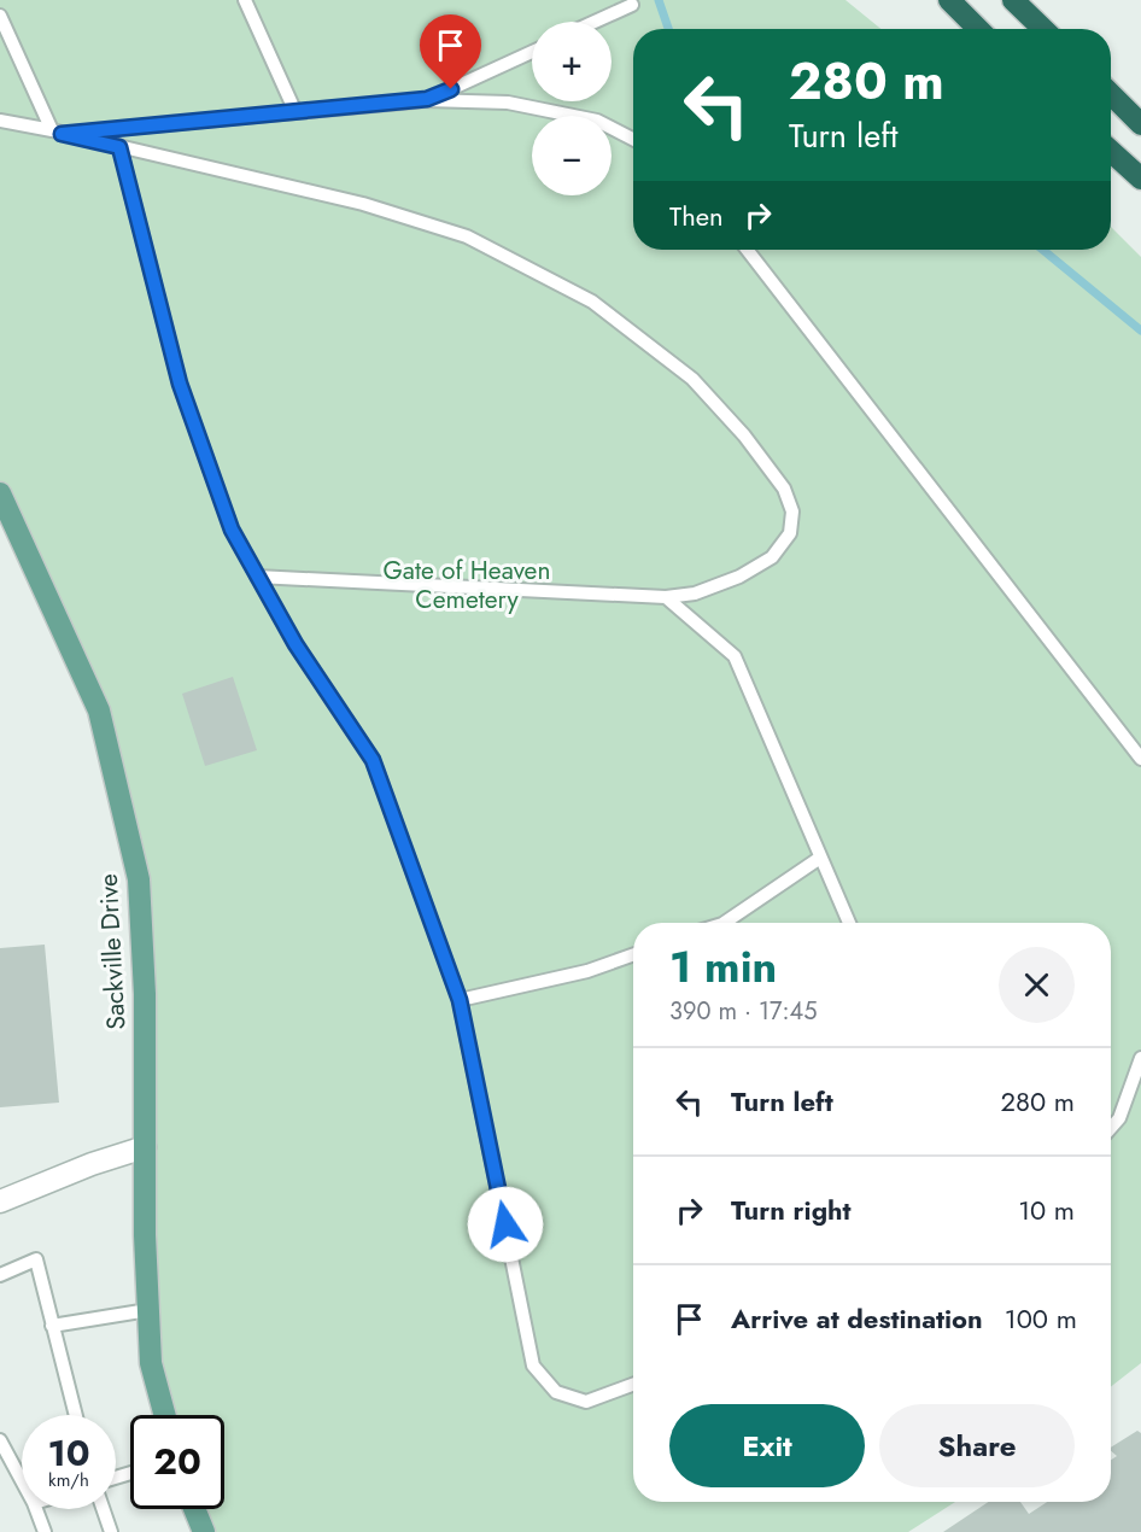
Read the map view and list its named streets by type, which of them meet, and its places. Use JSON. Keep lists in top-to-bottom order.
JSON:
{
  "streets": {
    "main road": ["Sackville Drive"]
  },
  "parks": ["Gate of Heaven Cemetery"],
  "page": {
    "map_buttons": ["+", "−"],
    "turn": ["280 m", "Turn left"],
    "then": "Then",
    "heading": ["1 min", "390 m · 17:45"],
    "list": [
      {
        "name": "Turn left",
        "value": "280 m"
      },
      {
        "name": "Turn right",
        "value": "10 m"
      },
      {
        "name": "Arrive at destination",
        "value": "100 m"
      }
    ],
    "buttons": ["Exit", "Share"],
    "speed": "10 km/h",
    "limit": "20"
  }
}
